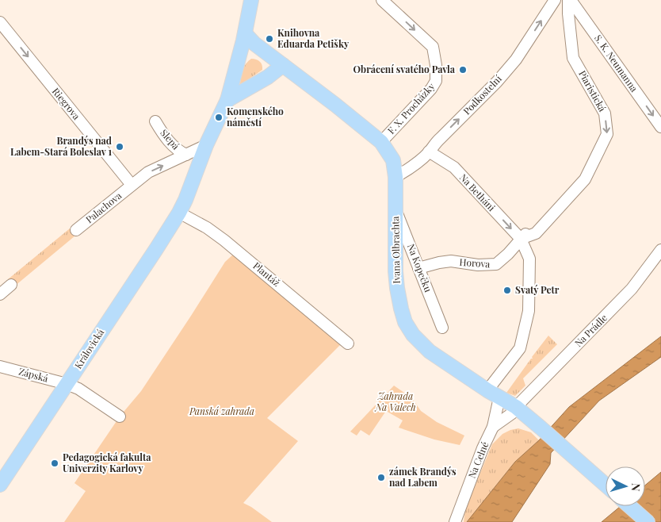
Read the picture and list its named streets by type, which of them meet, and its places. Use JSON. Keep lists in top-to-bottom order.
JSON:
{
  "streets": {
    "main road": ["Ivana Olbrachta", "Královická"],
    "street": [
      "S. K. Neumanna",
      "Piaristická",
      "Podkostelní",
      "Riegrova",
      "F. X. Procházky",
      "Slepá",
      "Na Betháni",
      "Palachova",
      "Horova",
      "Na Kopečku",
      "Plantáž",
      "Na Prádle",
      "Zápská",
      "Na Celné"
    ]
  },
  "crossings": [
    ["S. K. Neumanna", "Piaristická"],
    ["Piaristická", "Na Betháni"],
    ["Piaristická", "Horova"],
    ["Podkostelní", "Na Betháni"],
    ["Podkostelní", "Ivana Olbrachta"],
    ["Riegrova", "Palachova"],
    ["F. X. Procházky", "Ivana Olbrachta"],
    ["Slepá", "Palachova"],
    ["Na Betháni", "Ivana Olbrachta"],
    ["Na Betháni", "Horova"],
    ["Na Betháni", "Na Celné"],
    ["Palachova", "Královická"],
    ["Ivana Olbrachta", "Na Kopečku"],
    ["Ivana Olbrachta", "Na Prádle"],
    ["Ivana Olbrachta", "Královická"],
    ["Ivana Olbrachta", "Na Celné"],
    ["Horova", "Na Kopečku"],
    ["Plantáž", "Královická"],
    ["Na Prádle", "Na Celné"],
    ["Královická", "Zápská"]
  ],
  "one_way": [
    "S. K. Neumanna",
    "Piaristická",
    "Podkostelní",
    "Riegrova",
    "Na Betháni",
    "Palachova"
  ],
  "parks": ["Zahrada Na Valech", "Panská zahrada"],
  "places": [
    "Knihovna Eduarda Petišky",
    "Obrácení svatého Pavla",
    "Komenského náměstí",
    "Brandýs nad Labem-Stará Boleslav 1",
    "Svatý Petr",
    "Pedagogická fakulta Univerzity Karlovy",
    "zámek Brandýs nad Labem"
  ],
  "north": "right"
}
